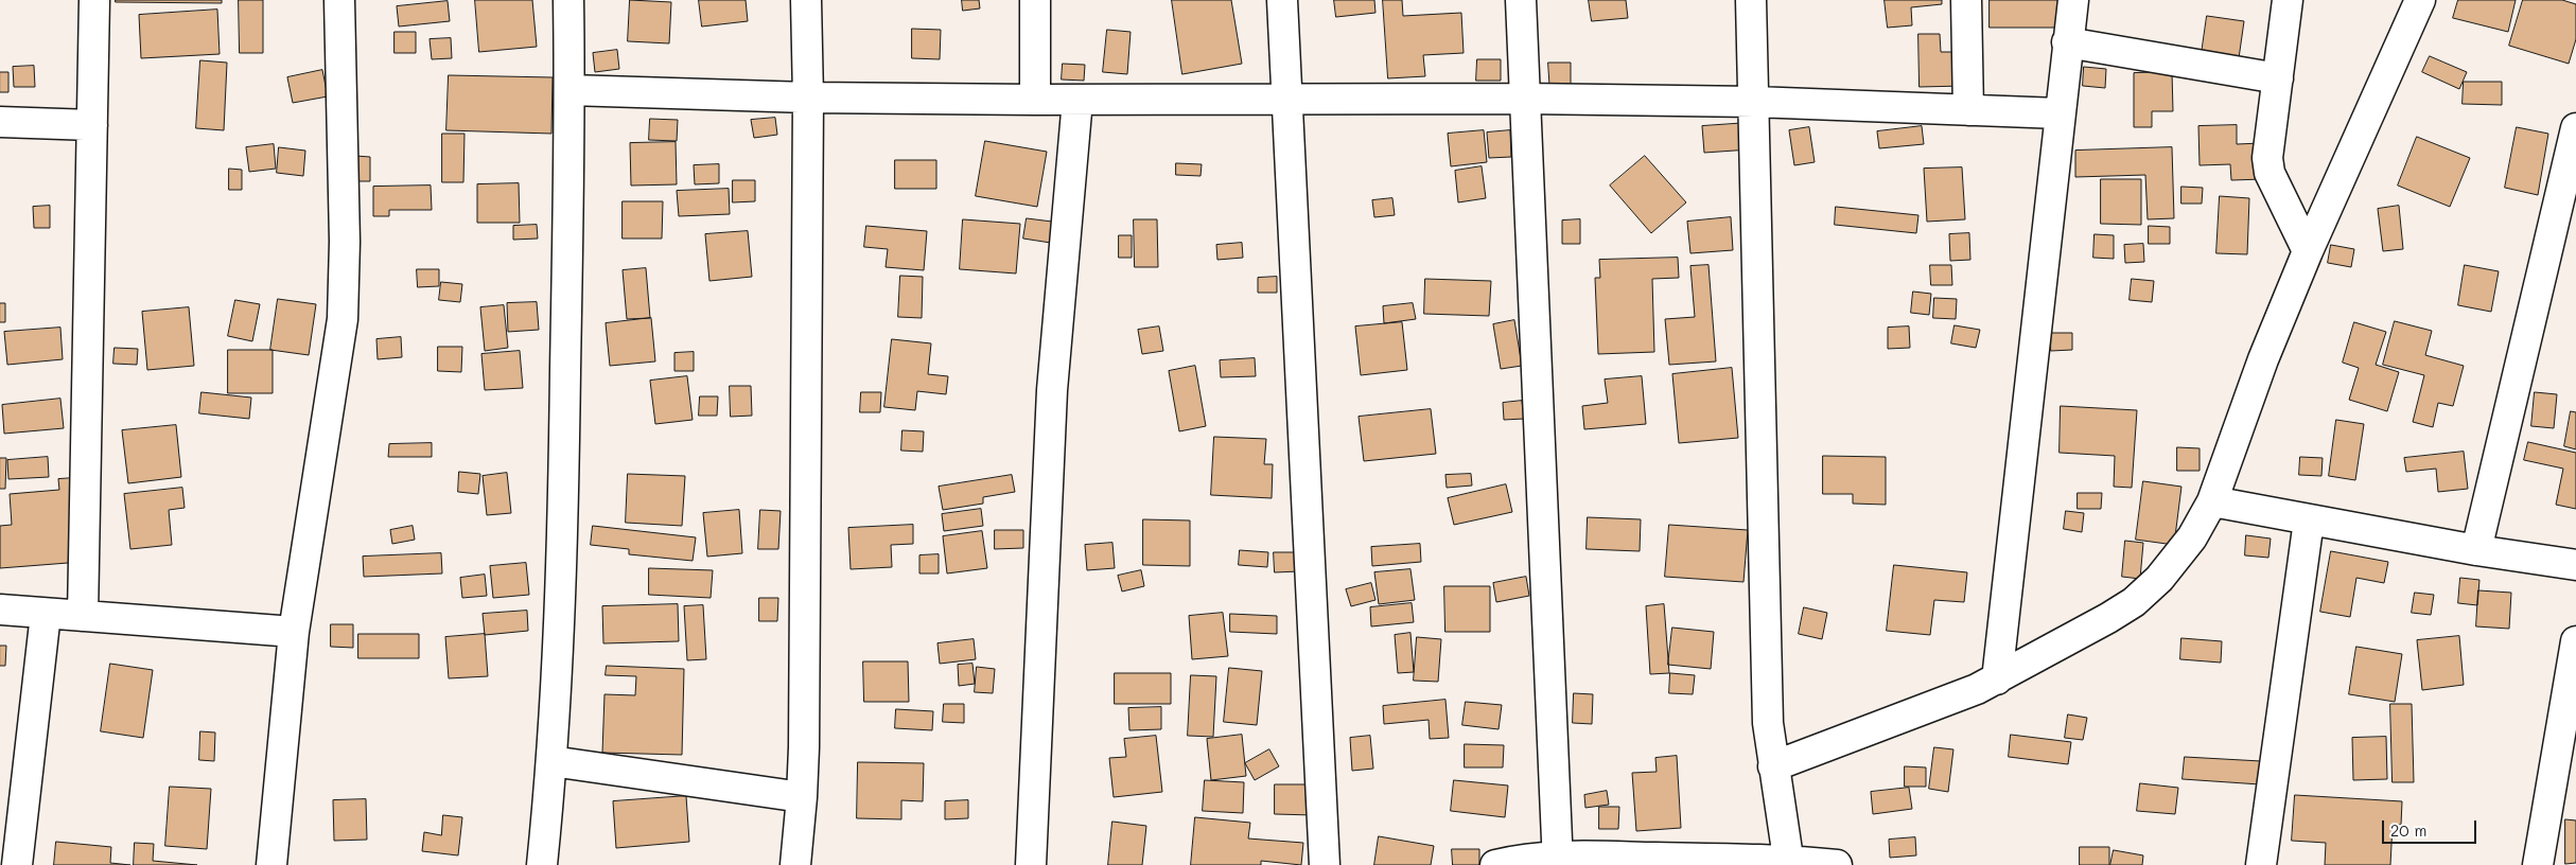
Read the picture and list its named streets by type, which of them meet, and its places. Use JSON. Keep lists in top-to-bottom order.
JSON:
{
  "scale_bar": "20 m"
}
